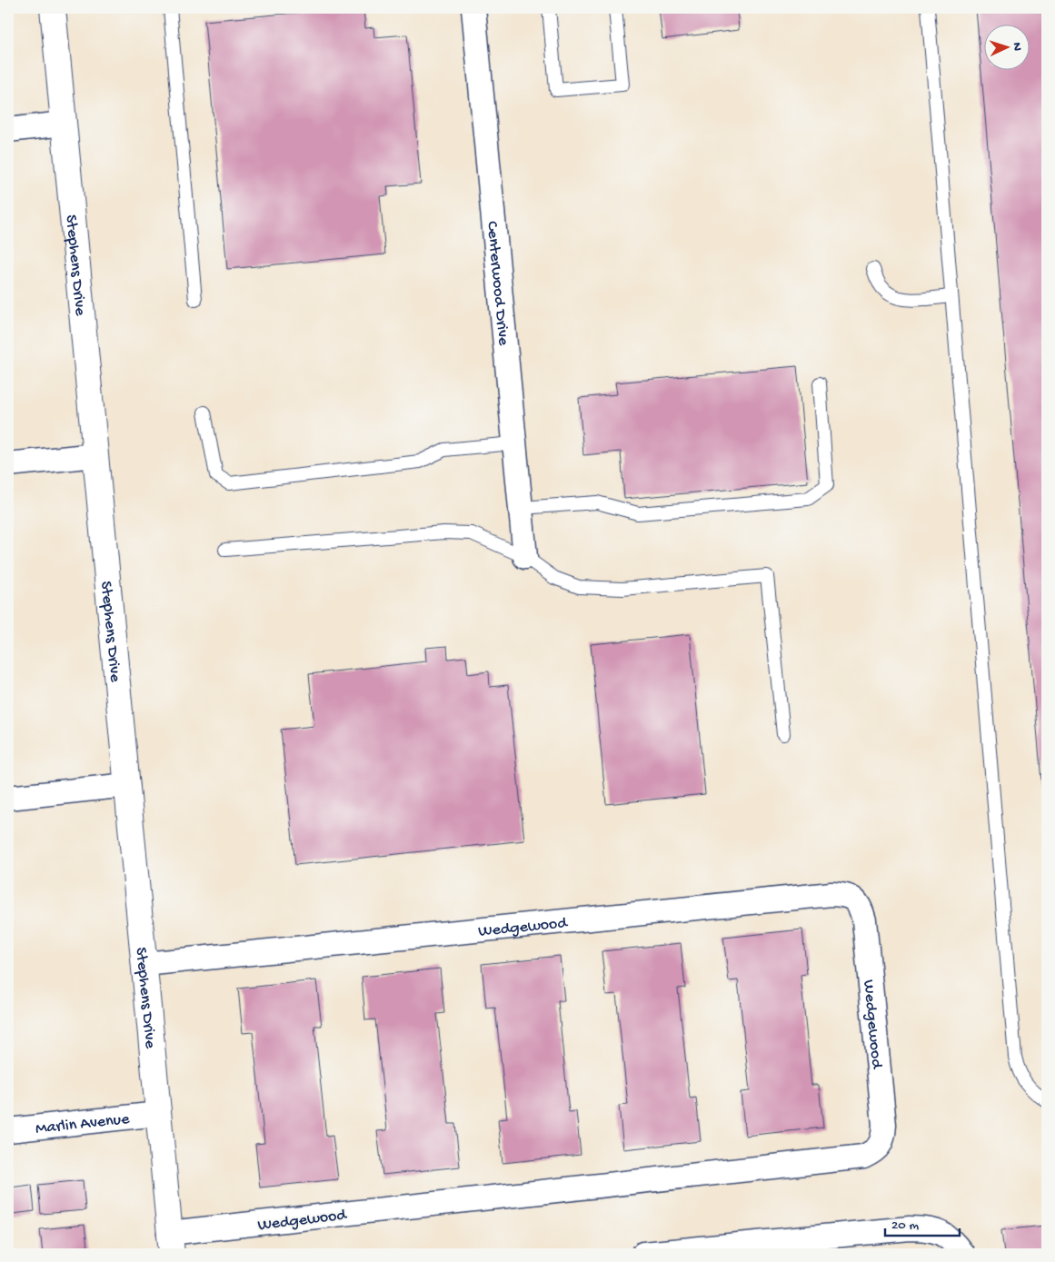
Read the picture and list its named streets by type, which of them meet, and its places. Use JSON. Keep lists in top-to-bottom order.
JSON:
{
  "streets": {
    "street": [
      "Stephens Drive",
      "Centerwood Drive",
      "Wedgewood",
      "Marlin Avenue"
    ]
  },
  "crossings": [
    ["Stephens Drive", "Wedgewood"],
    ["Stephens Drive", "Marlin Avenue"]
  ],
  "scale_bar": "20 m",
  "north": "right"
}
